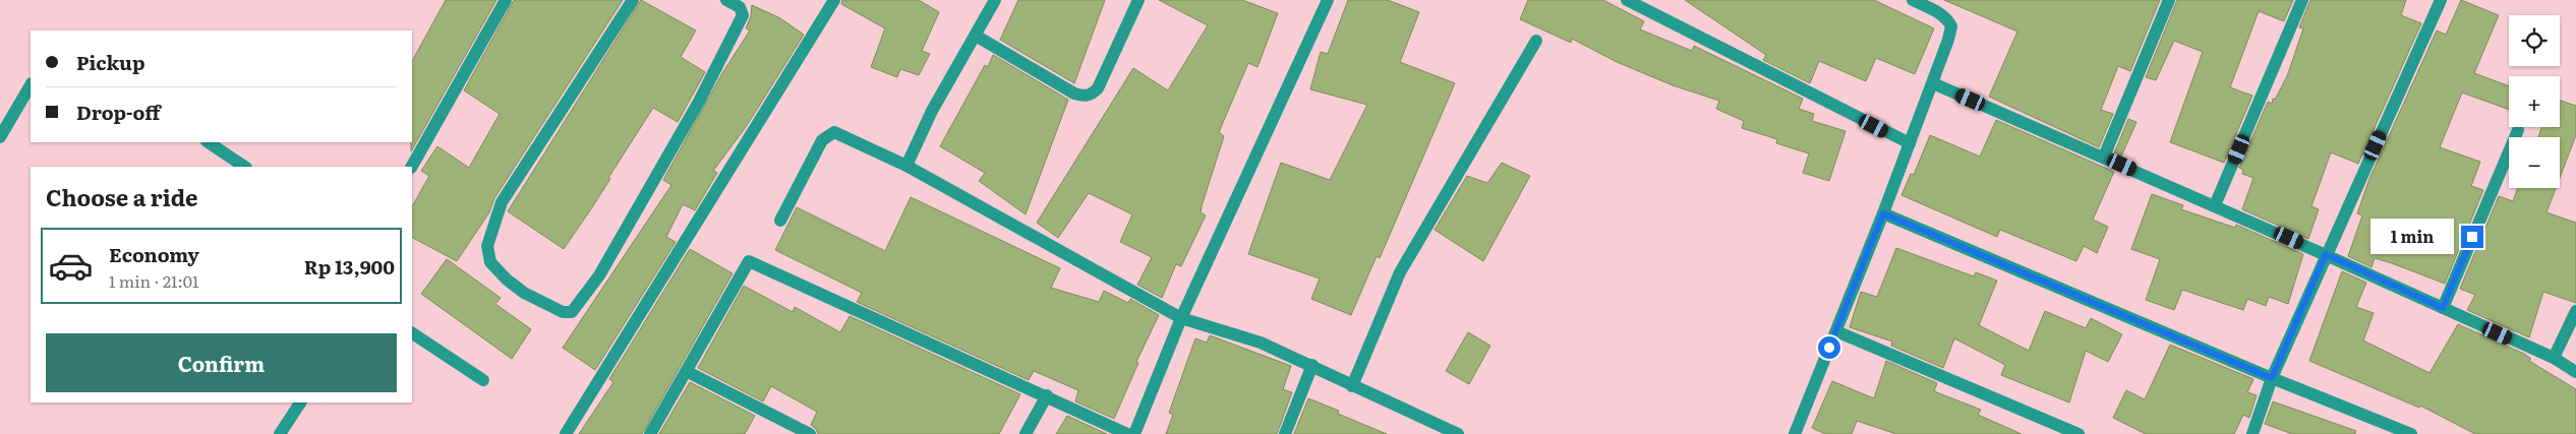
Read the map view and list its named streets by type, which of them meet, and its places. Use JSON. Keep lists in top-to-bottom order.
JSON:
{
  "page": {
    "map_buttons": ["+", "−"],
    "banner": ["Pickup", "Drop-off"],
    "heading": "Choose a ride",
    "bubble": "1 min",
    "list": [
      {
        "name": "Economy",
        "note": "1 min · 21:01",
        "value": "Rp 13,900"
      }
    ],
    "buttons": "Confirm"
  }
}
